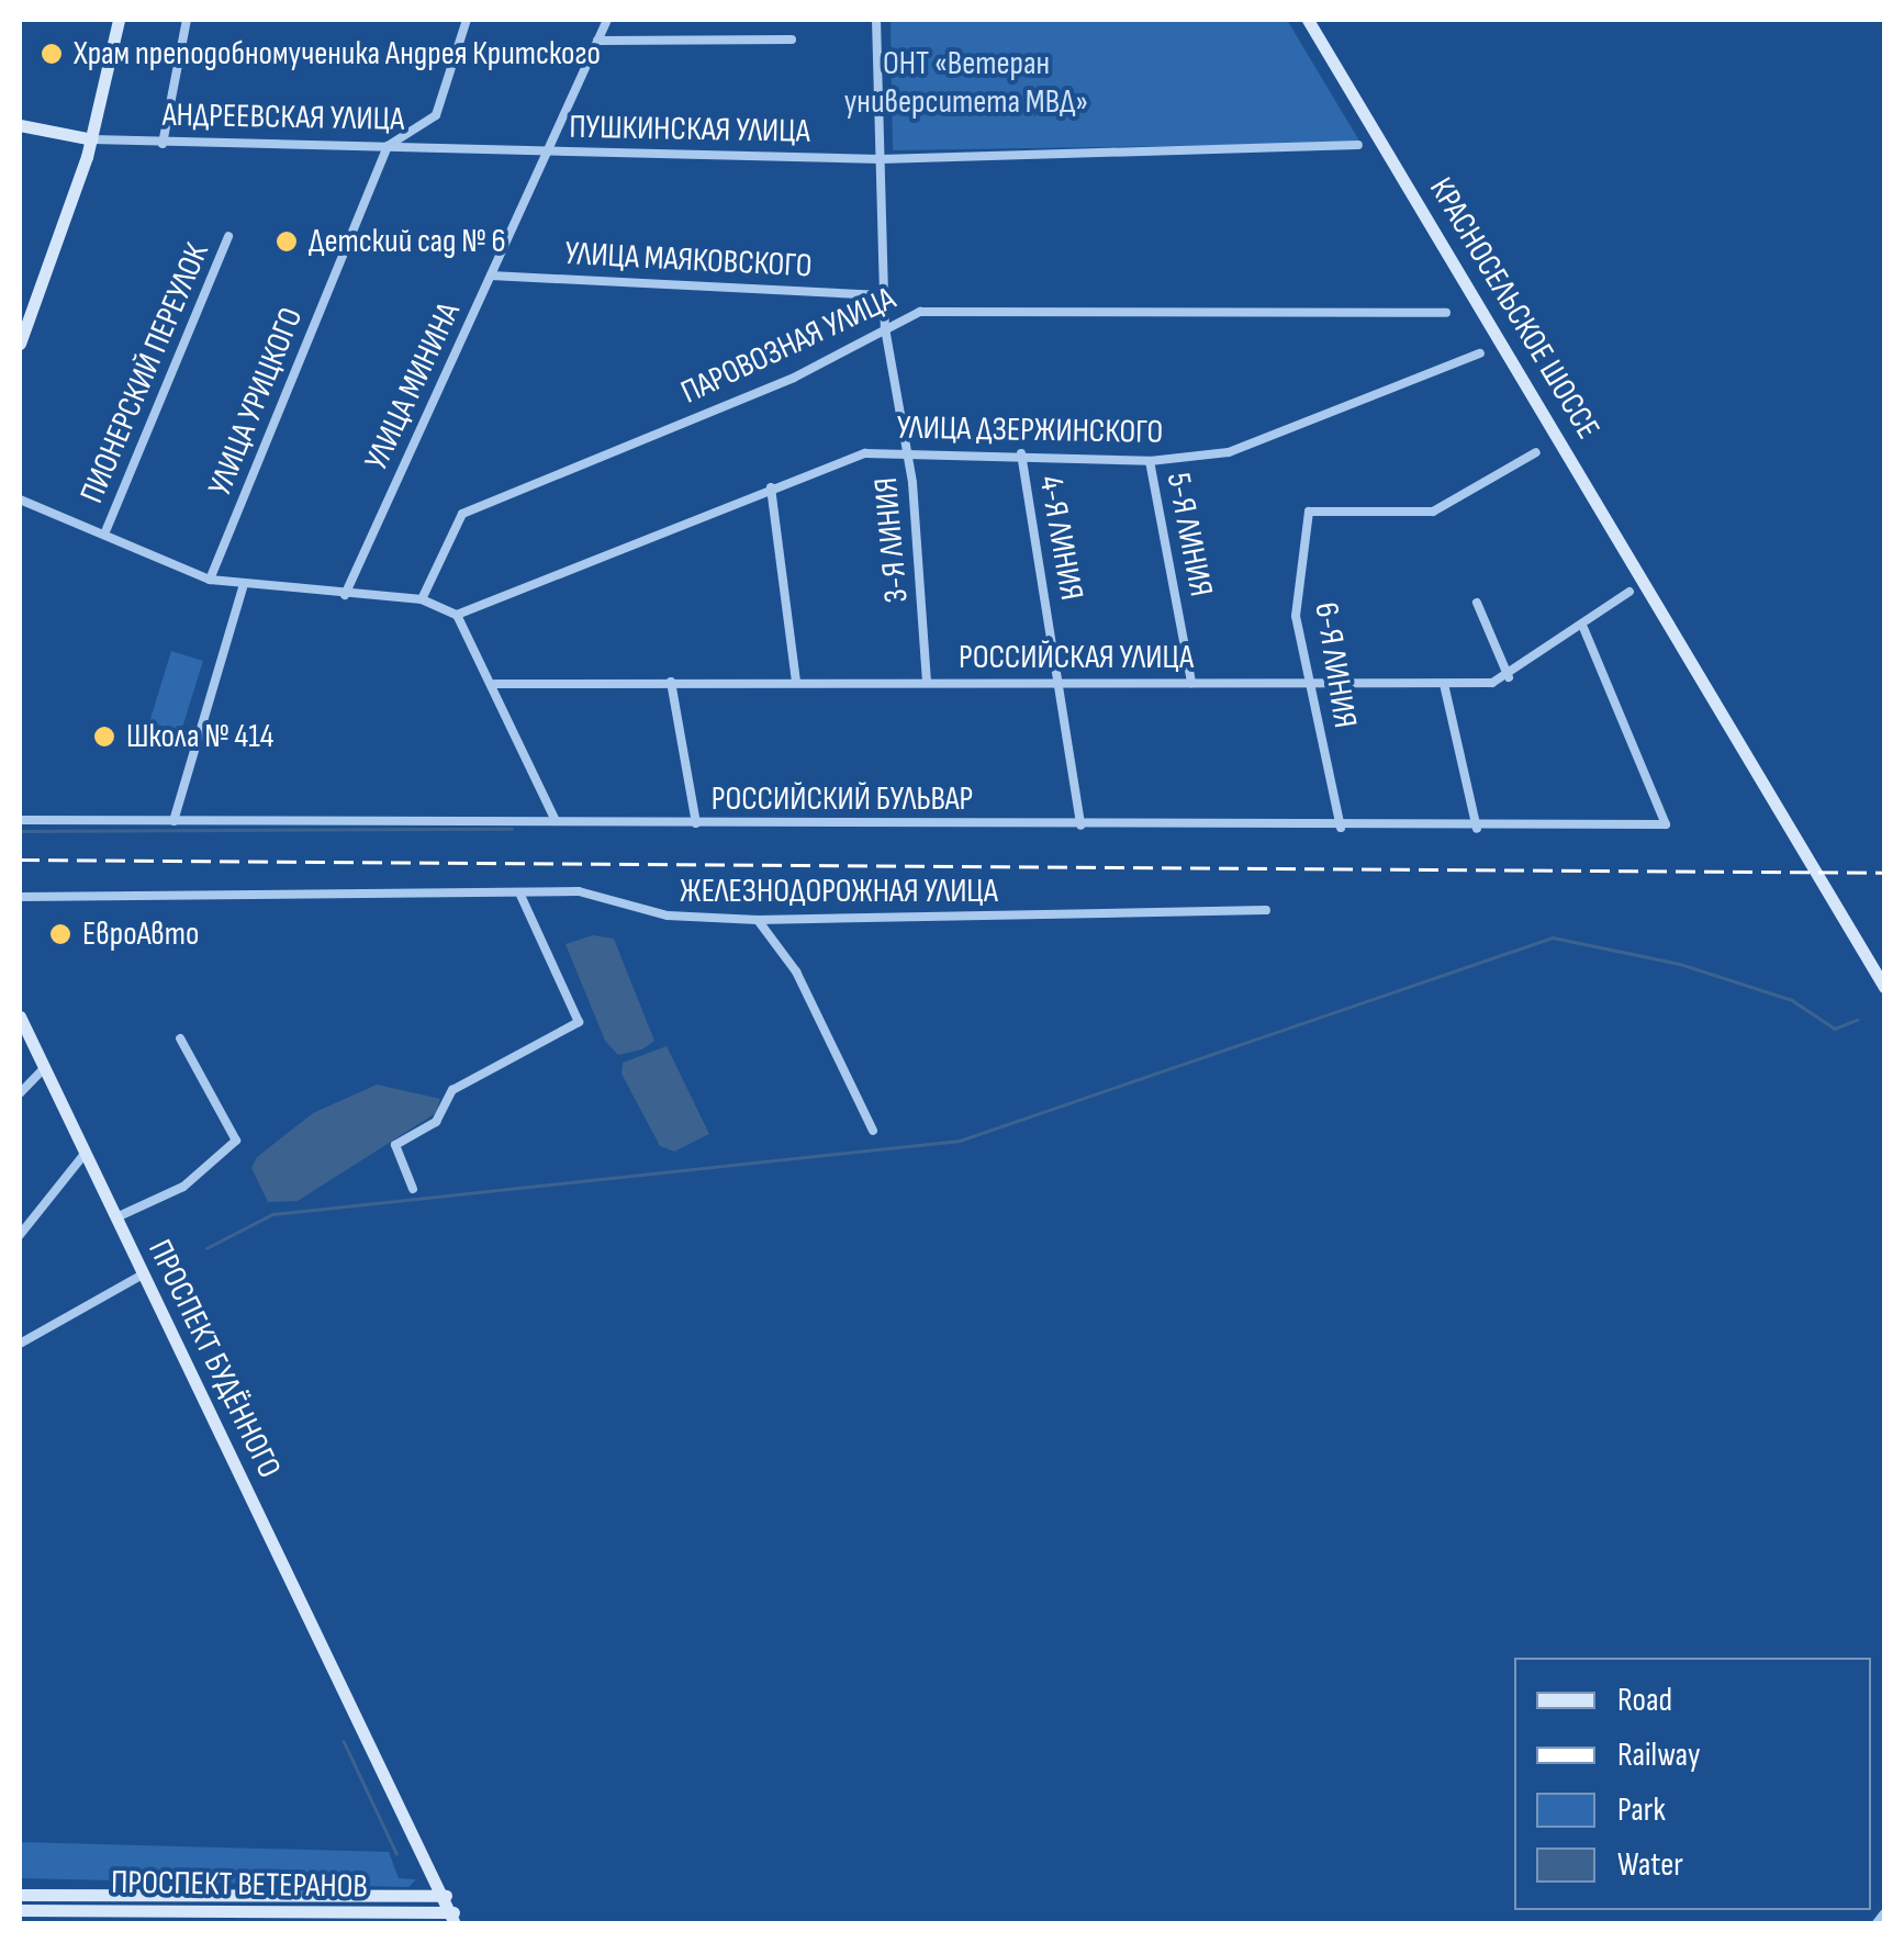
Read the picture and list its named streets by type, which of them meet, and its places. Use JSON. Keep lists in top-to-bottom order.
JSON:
{
  "streets": {
    "main road": [
      "АНДРЕЕВСКАЯ УЛИЦА",
      "КРАСНОСЕЛЬСКОЕ ШОССЕ",
      "ПРОСПЕКТ БУДЁННОГО",
      "ПРОСПЕКТ ВЕТЕРАНОВ"
    ],
    "street": [
      "ПУШКИНСКАЯ УЛИЦА",
      "УЛИЦА МАЯКОВСКОГО",
      "ПАРОВОЗНАЯ УЛИЦА",
      "ПИОНЕРСКИЙ ПЕРЕУЛОК",
      "УЛИЦА МИНИНА",
      "УЛИЦА УРИЦКОГО",
      "УЛИЦА ДЗЕРЖИНСКОГО",
      "5-Я ЛИНИЯ",
      "4-Я ЛИНИЯ",
      "3-Я ЛИНИЯ",
      "РОССИЙСКАЯ УЛИЦА",
      "6-Я ЛИНИЯ",
      "РОССИЙСКИЙ БУЛЬВАР",
      "ЖЕЛЕЗНОДОРОЖНАЯ УЛИЦА"
    ]
  },
  "crossings": [
    ["АНДРЕЕВСКАЯ УЛИЦА", "ПУШКИНСКАЯ УЛИЦА"],
    ["АНДРЕЕВСКАЯ УЛИЦА", "УЛИЦА МИНИНА"],
    ["АНДРЕЕВСКАЯ УЛИЦА", "УЛИЦА УРИЦКОГО"],
    ["ПУШКИНСКАЯ УЛИЦА", "УЛИЦА МИНИНА"],
    ["ПУШКИНСКАЯ УЛИЦА", "3-Я ЛИНИЯ"],
    ["УЛИЦА МАЯКОВСКОГО", "УЛИЦА МИНИНА"],
    ["УЛИЦА МАЯКОВСКОГО", "3-Я ЛИНИЯ"],
    ["ПАРОВОЗНАЯ УЛИЦА", "3-Я ЛИНИЯ"],
    ["УЛИЦА ДЗЕРЖИНСКОГО", "5-Я ЛИНИЯ"],
    ["УЛИЦА ДЗЕРЖИНСКОГО", "4-Я ЛИНИЯ"],
    ["УЛИЦА ДЗЕРЖИНСКОГО", "3-Я ЛИНИЯ"],
    ["5-Я ЛИНИЯ", "РОССИЙСКАЯ УЛИЦА"],
    ["4-Я ЛИНИЯ", "РОССИЙСКАЯ УЛИЦА"],
    ["4-Я ЛИНИЯ", "РОССИЙСКИЙ БУЛЬВАР"],
    ["3-Я ЛИНИЯ", "РОССИЙСКАЯ УЛИЦА"],
    ["РОССИЙСКАЯ УЛИЦА", "6-Я ЛИНИЯ"],
    ["РОССИЙСКАЯ УЛИЦА", "РОССИЙСКИЙ БУЛЬВАР"],
    ["6-Я ЛИНИЯ", "РОССИЙСКИЙ БУЛЬВАР"],
    ["ПРОСПЕКТ БУДЁННОГО", "ПРОСПЕКТ ВЕТЕРАНОВ"]
  ],
  "parks": ["ОНТ «Ветеран университета МВД»"],
  "places": [
    "Храм преподобномученика Андрея Критского",
    "Детский сад № 6",
    "Школа № 414",
    "ЕвроАвто"
  ],
  "legend": [
    "Road",
    "Railway",
    "Park",
    "Water"
  ]
}
